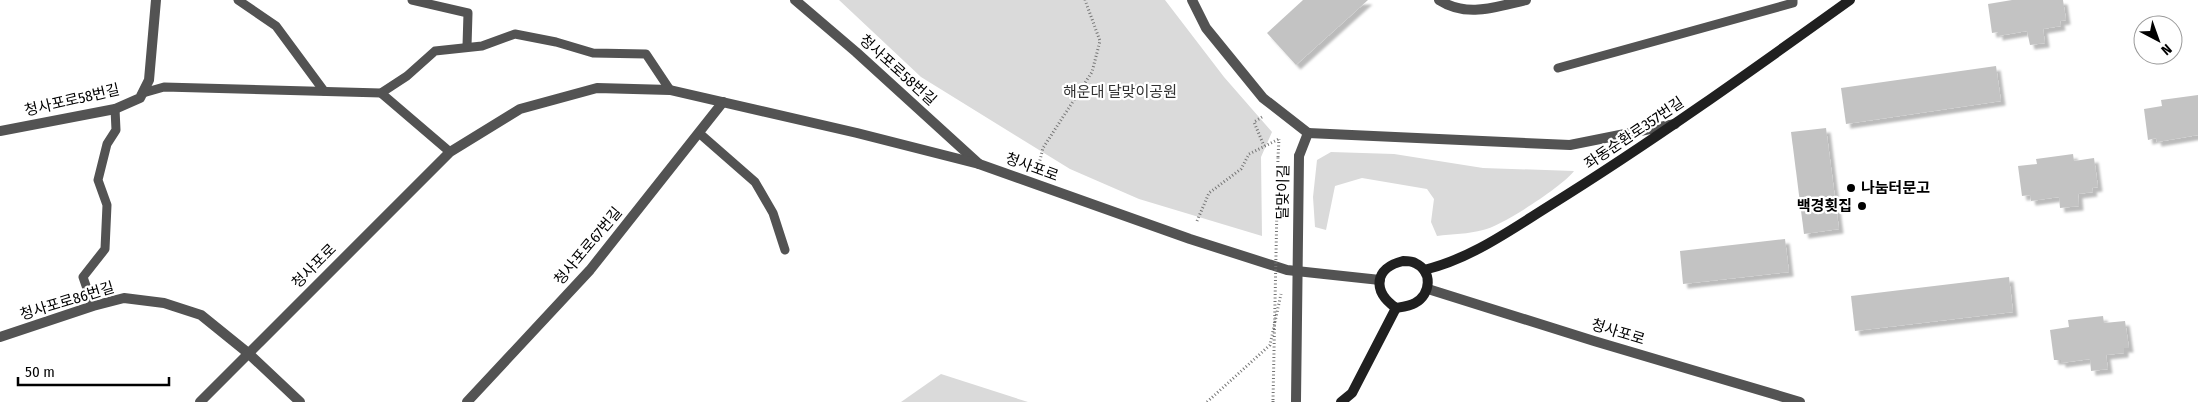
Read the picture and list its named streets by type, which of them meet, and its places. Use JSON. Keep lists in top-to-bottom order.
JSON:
{
  "streets": {
    "main road": ["좌동순환로357번길"],
    "street": [
      "청사포로58번길",
      "청사포로",
      "달맞이길",
      "청사포로67번길",
      "청사포로86번길"
    ]
  },
  "crossings": [
    ["청사포로58번길", "청사포로"],
    ["좌동순환로357번길", "청사포로"],
    ["청사포로", "청사포로67번길"],
    ["청사포로", "청사포로86번길"]
  ],
  "parks": ["해운대 달맞이공원"],
  "places": ["나눔터문고", "백경횟집"],
  "scale_bar": "50 m",
  "north": "bottom right"
}
